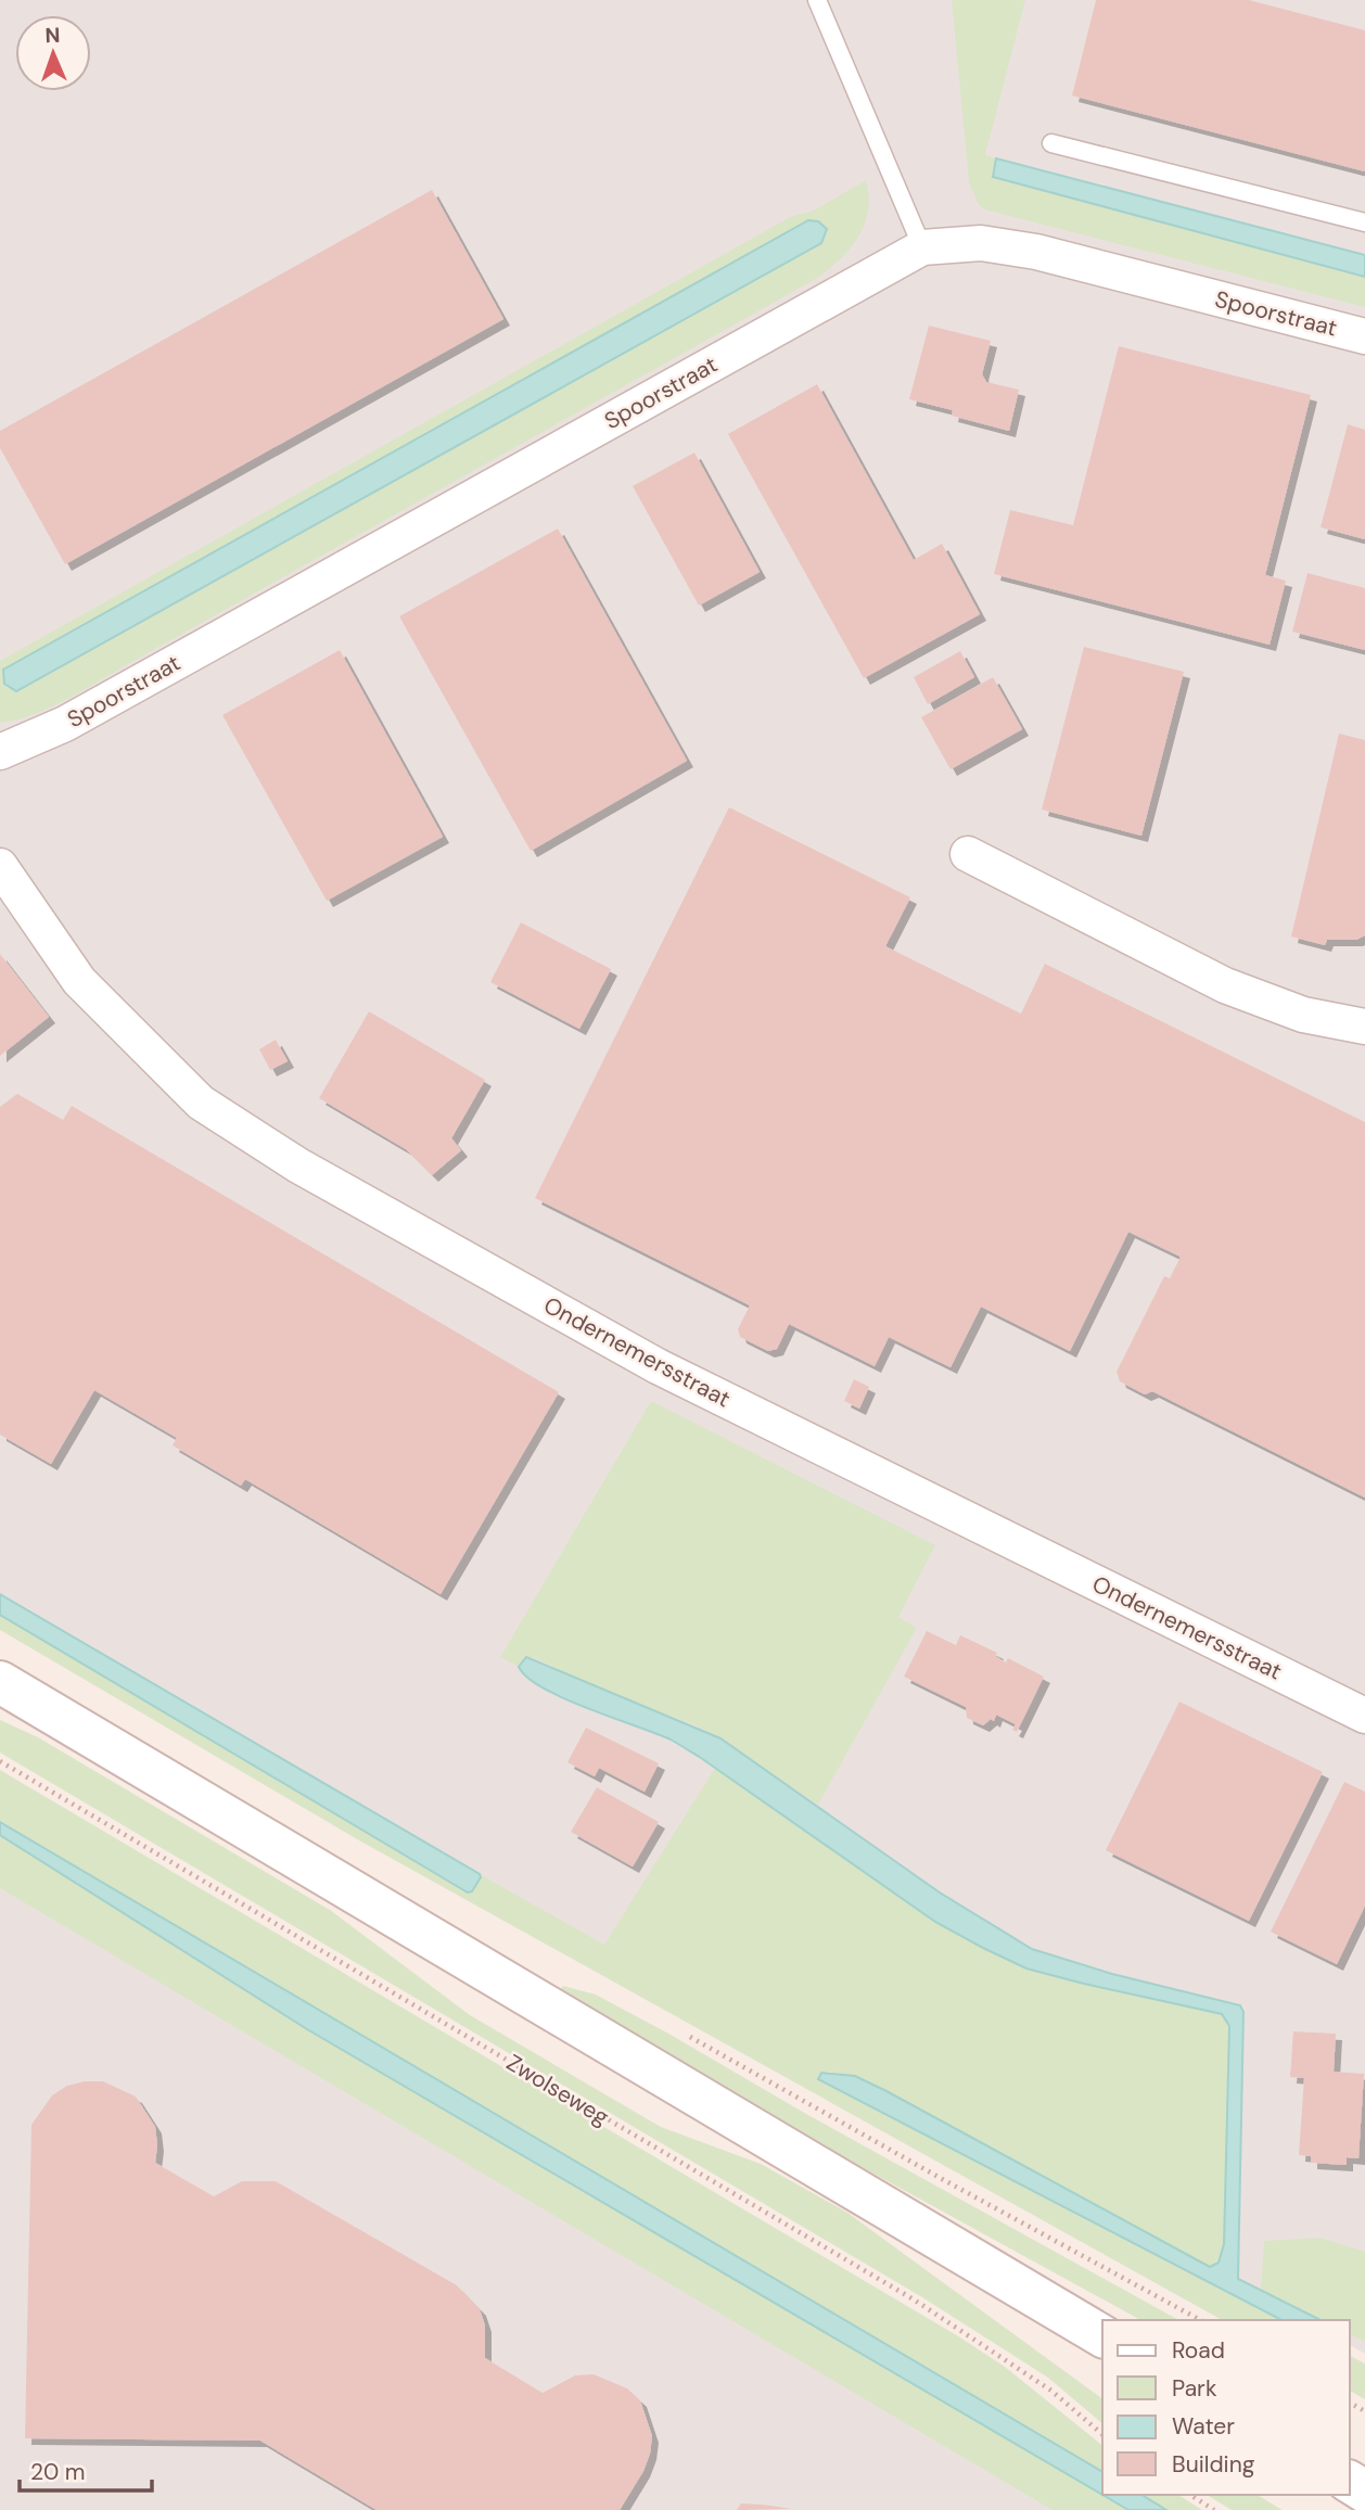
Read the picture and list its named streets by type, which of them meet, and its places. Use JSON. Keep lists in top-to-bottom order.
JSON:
{
  "streets": {
    "street": ["Spoorstraat", "Ondernemersstraat"],
    "path": ["Zwolseweg"]
  },
  "legend": [
    "Road",
    "Park",
    "Water",
    "Building"
  ],
  "scale_bar": "20 m",
  "north": "top"
}
